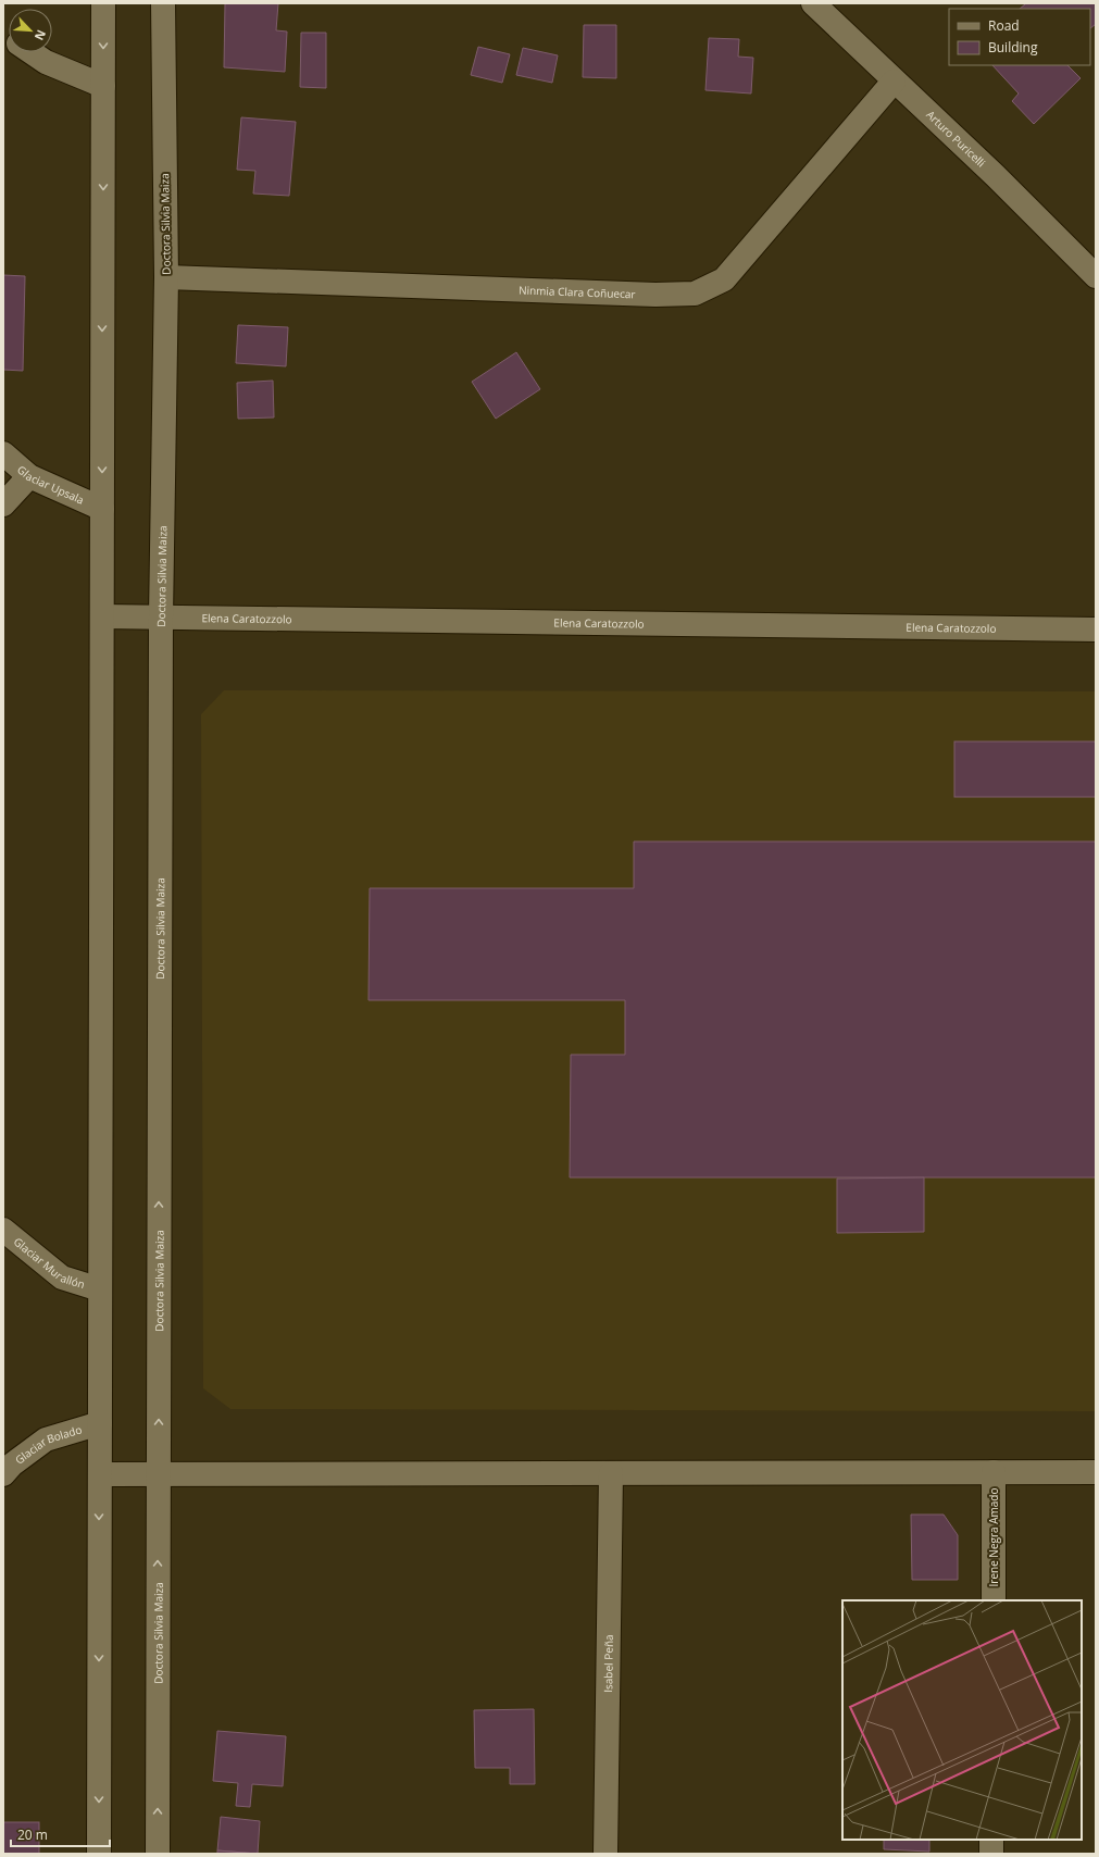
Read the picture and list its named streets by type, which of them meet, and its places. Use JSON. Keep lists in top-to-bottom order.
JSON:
{
  "streets": {
    "street": [
      "Arturo Puricelli",
      "Doctora Silvia Maiza",
      "Ninmia Clara Coñuecar",
      "Glaciar Upsala",
      "Elena Caratozzolo",
      "Glaciar Murallón",
      "Glaciar Bolado",
      "Irene Negra Amado",
      "Isabel Peña"
    ]
  },
  "crossings": [
    ["Arturo Puricelli", "Ninmia Clara Coñuecar"],
    ["Doctora Silvia Maiza", "Ninmia Clara Coñuecar"],
    ["Doctora Silvia Maiza", "Elena Caratozzolo"]
  ],
  "legend": ["Road", "Building"],
  "scale_bar": "20 m",
  "north": "bottom right"
}
